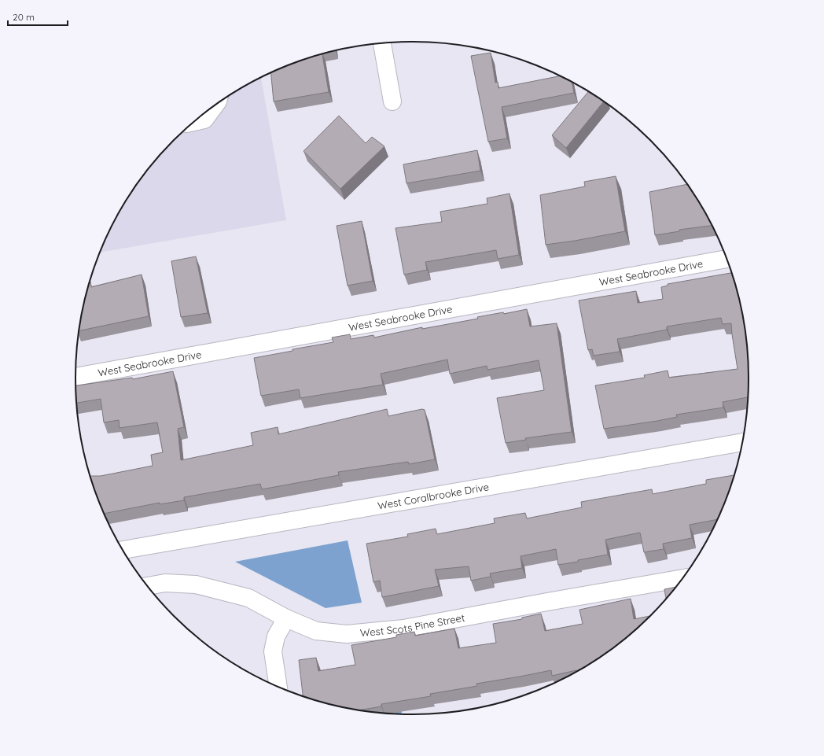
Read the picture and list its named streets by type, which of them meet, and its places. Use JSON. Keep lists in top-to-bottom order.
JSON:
{
  "streets": {
    "street": ["West Seabrooke Drive", "West Coralbrooke Drive", "West Scots Pine Street"]
  },
  "scale_bar": "20 m"
}
